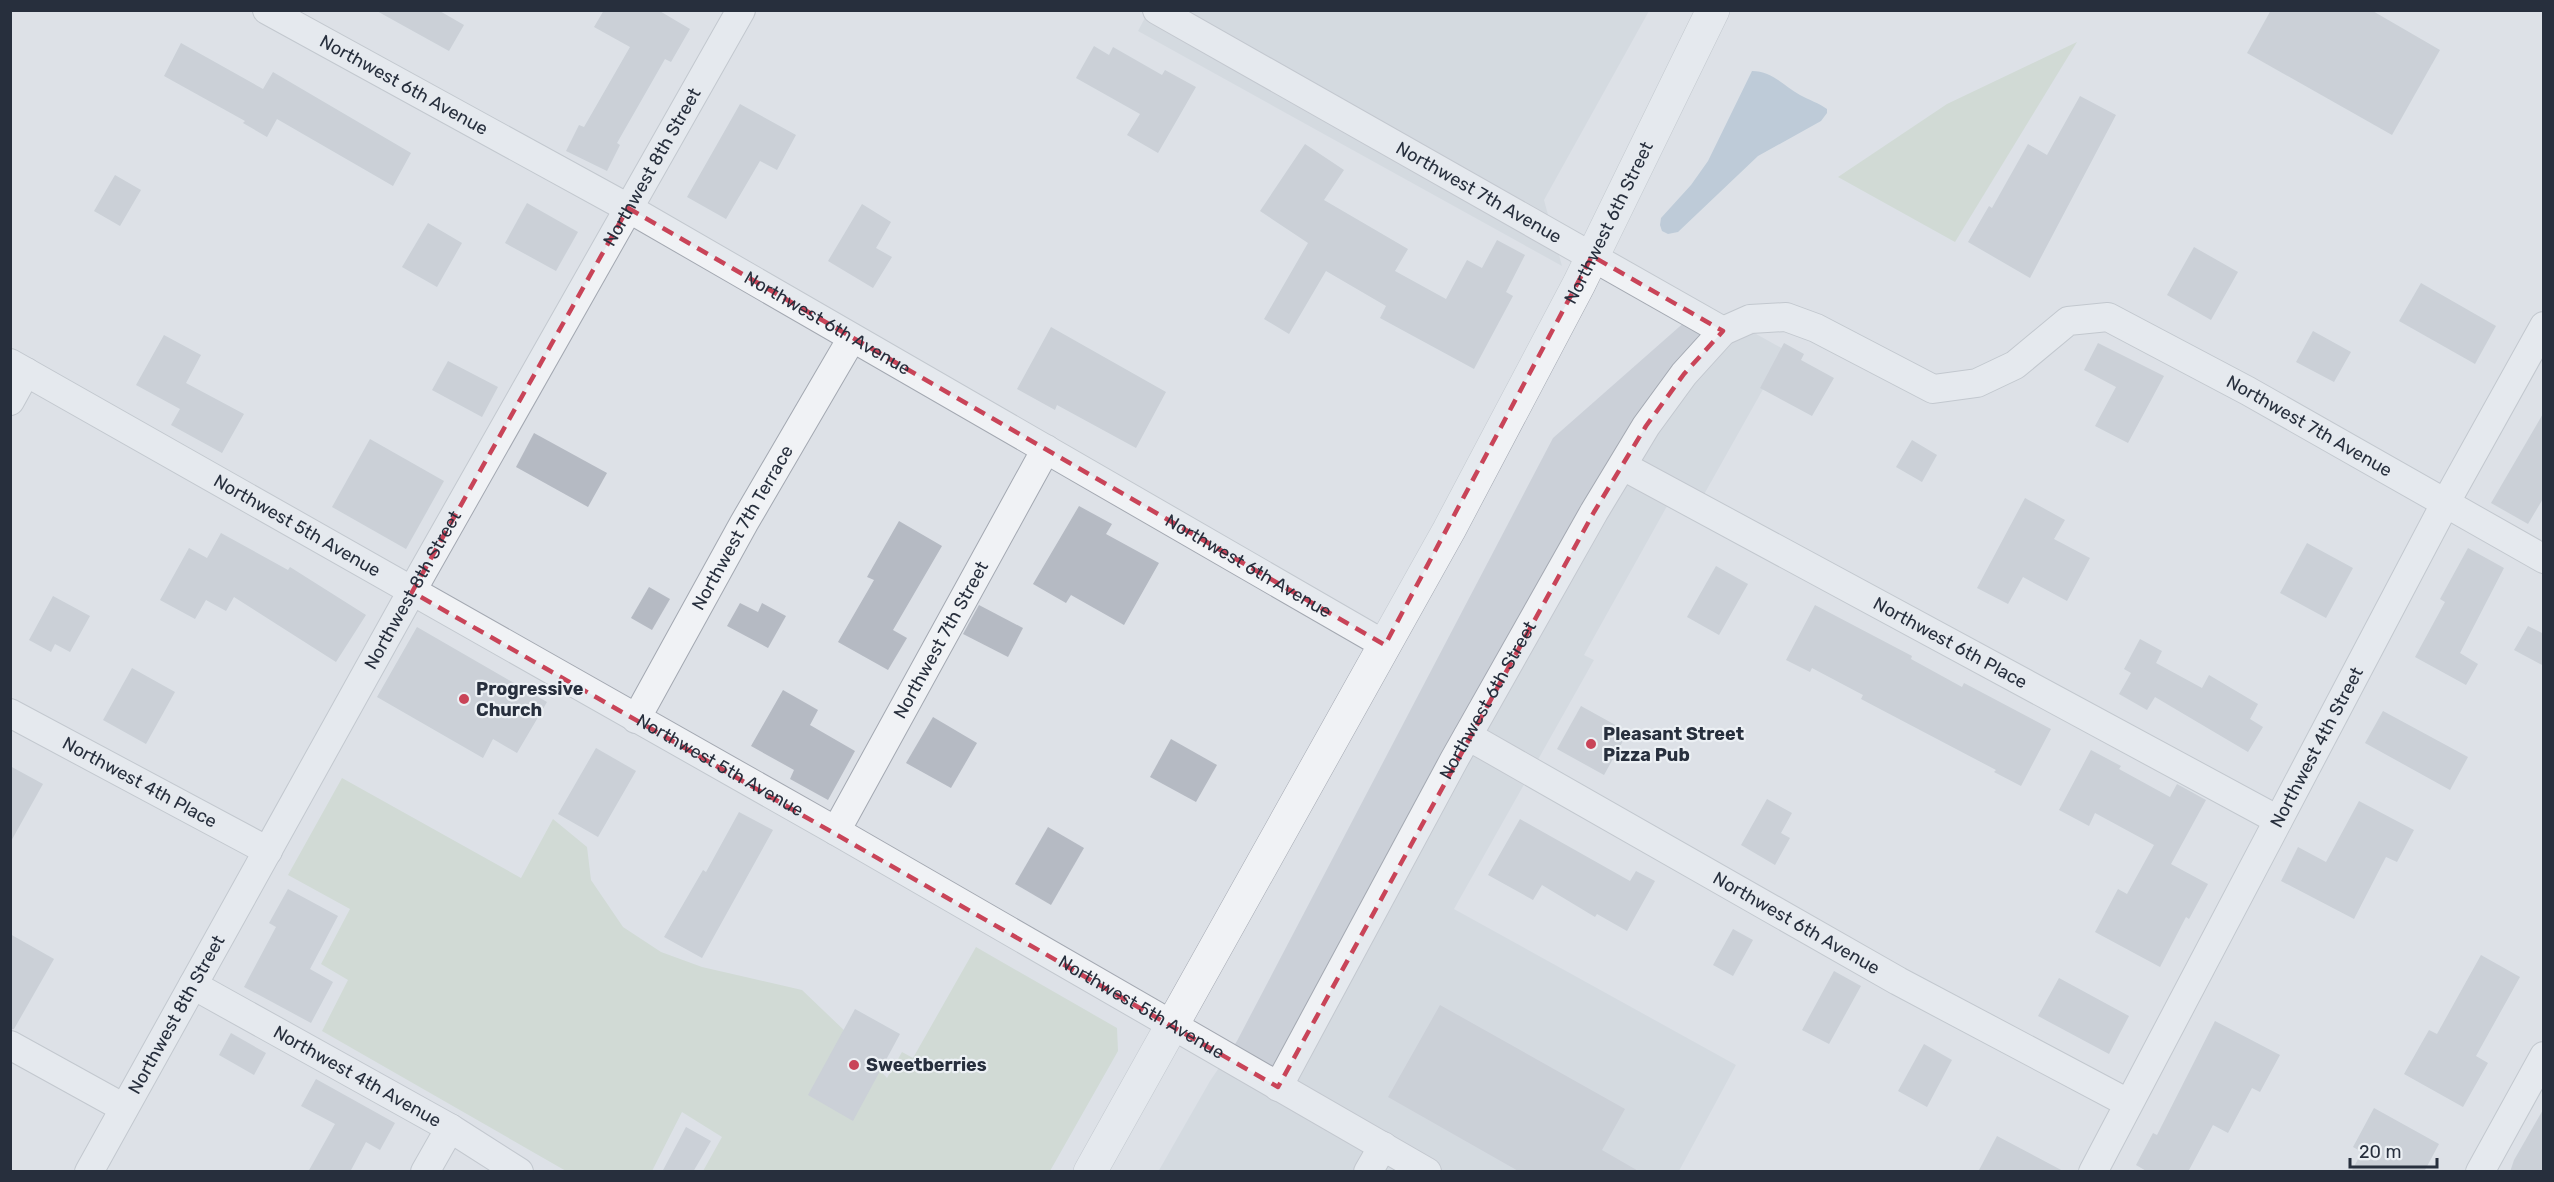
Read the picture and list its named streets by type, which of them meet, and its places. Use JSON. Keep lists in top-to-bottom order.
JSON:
{
  "streets": {
    "street": [
      "Northwest 6th Avenue",
      "Northwest 8th Street",
      "Northwest 7th Avenue",
      "Northwest 6th Street",
      "Northwest 5th Avenue",
      "Northwest 7th Terrace",
      "Northwest 7th Street",
      "Northwest 6th Place",
      "Northwest 4th Street",
      "Northwest 4th Place",
      "Northwest 4th Avenue"
    ]
  },
  "crossings": [
    ["Northwest 6th Avenue", "Northwest 8th Street"],
    ["Northwest 6th Avenue", "Northwest 6th Street"],
    ["Northwest 6th Avenue", "Northwest 7th Terrace"],
    ["Northwest 6th Avenue", "Northwest 7th Street"],
    ["Northwest 6th Avenue", "Northwest 4th Street"],
    ["Northwest 8th Street", "Northwest 5th Avenue"],
    ["Northwest 8th Street", "Northwest 4th Place"],
    ["Northwest 8th Street", "Northwest 4th Avenue"],
    ["Northwest 7th Avenue", "Northwest 6th Street"],
    ["Northwest 7th Avenue", "Northwest 4th Street"],
    ["Northwest 6th Street", "Northwest 5th Avenue"],
    ["Northwest 6th Street", "Northwest 6th Place"],
    ["Northwest 5th Avenue", "Northwest 7th Terrace"],
    ["Northwest 5th Avenue", "Northwest 7th Street"],
    ["Northwest 6th Place", "Northwest 4th Street"]
  ],
  "places": ["Progressive Church", "Pleasant Street Pizza Pub", "Sweetberries"],
  "scale_bar": "20 m"
}
